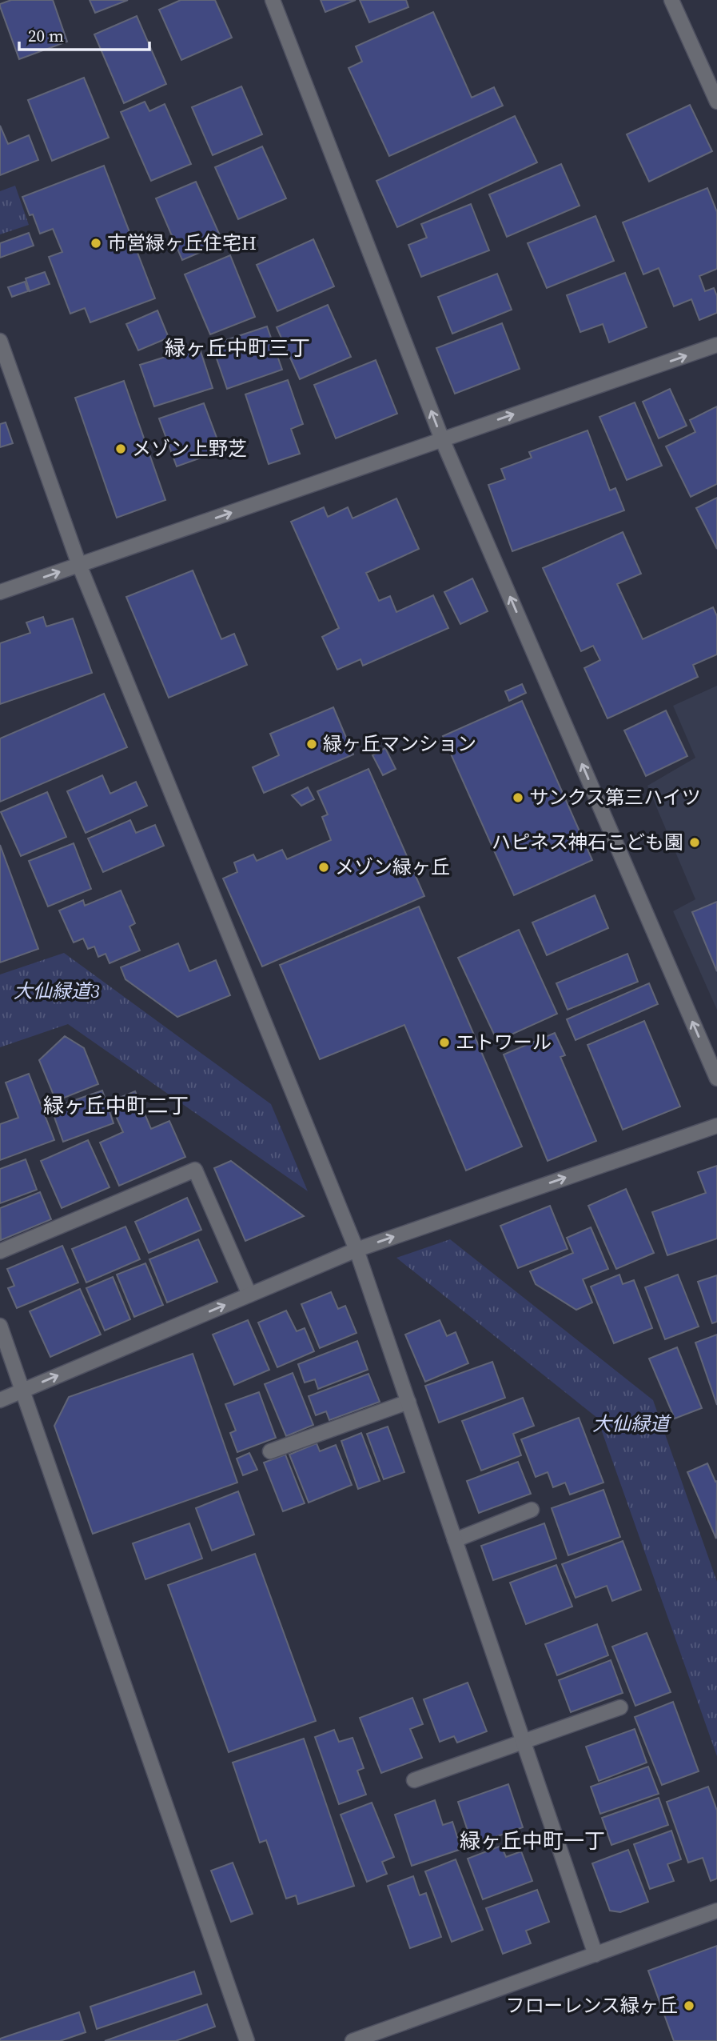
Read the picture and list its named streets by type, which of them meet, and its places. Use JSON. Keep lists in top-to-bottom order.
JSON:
{
  "districts": ["緑ヶ丘中町三丁", "緑ヶ丘中町二丁", "緑ヶ丘中町一丁"],
  "parks": ["大仙緑道3", "大仙緑道"],
  "places": [
    "市営緑ヶ丘住宅H",
    "メゾン上野芝",
    "緑ヶ丘マンション",
    "サンクス第三ハイツ",
    "ハピネス神石こども園",
    "メゾン緑ヶ丘",
    "エトワール",
    "フローレンス緑ヶ丘"
  ],
  "scale_bar": "20 m"
}
